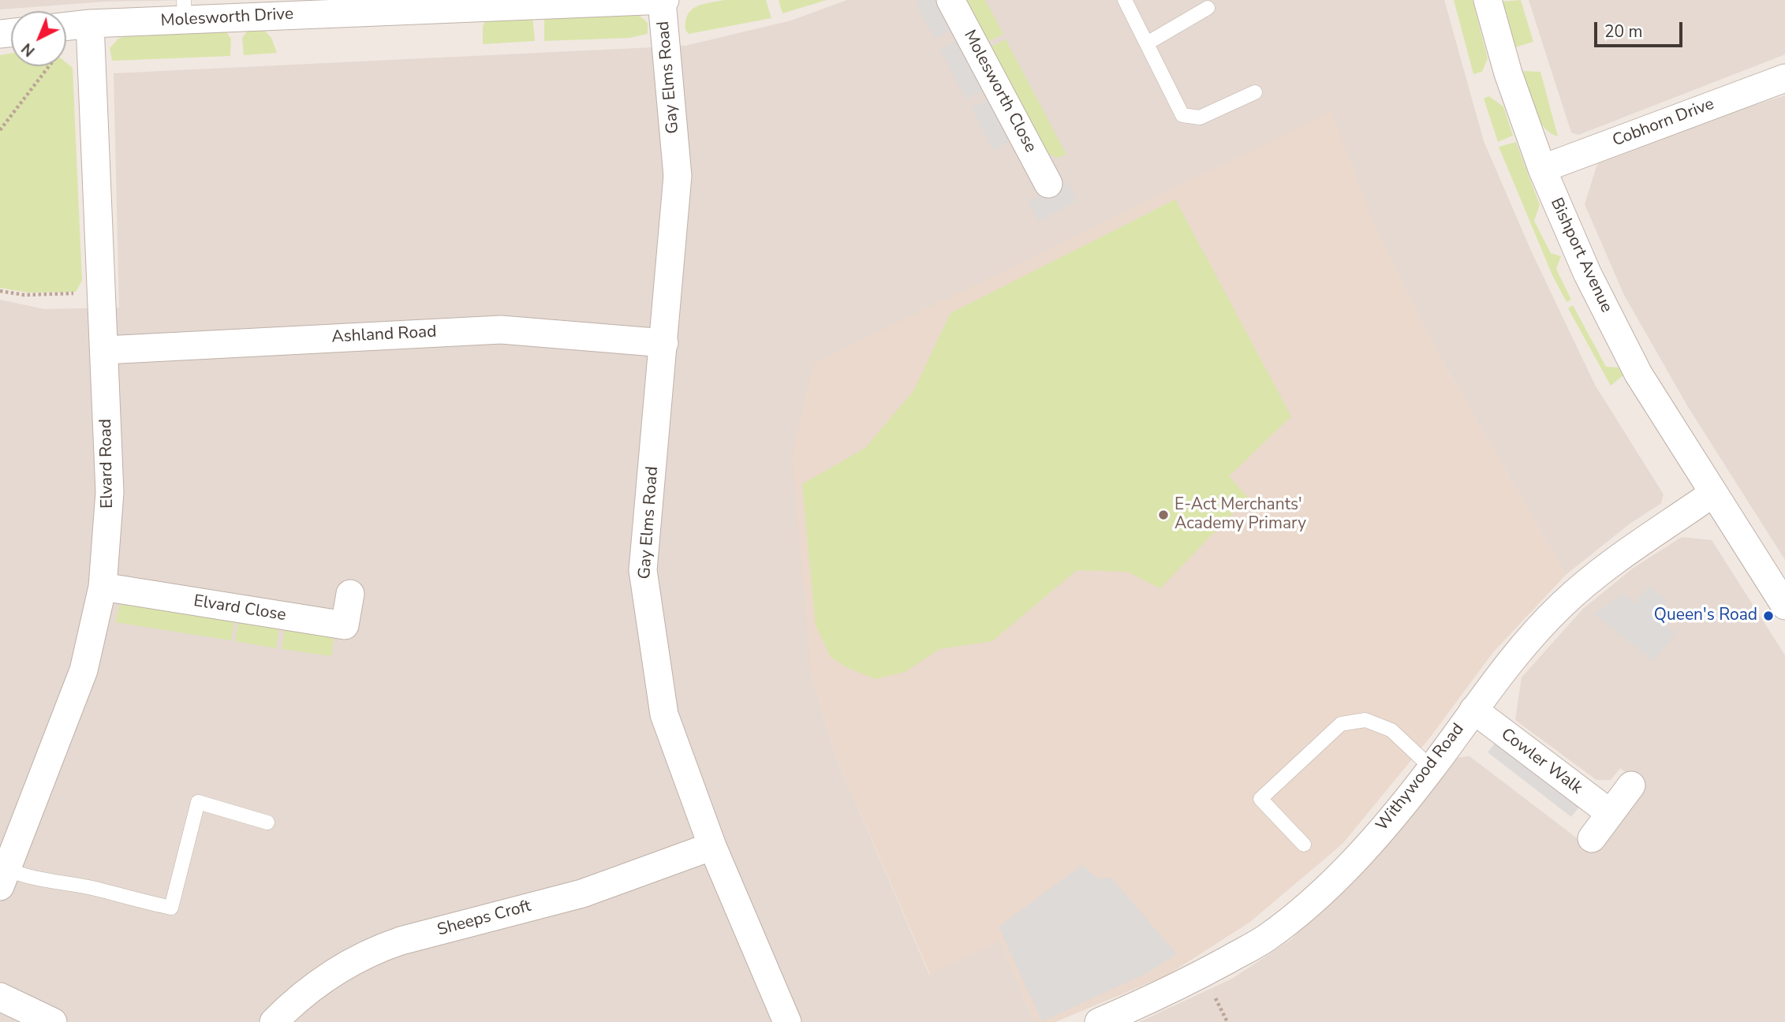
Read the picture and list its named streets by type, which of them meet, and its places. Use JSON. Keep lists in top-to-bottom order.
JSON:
{
  "streets": {
    "street": [
      "Molesworth Drive",
      "Gay Elms Road",
      "Molesworth Close",
      "Cobhorn Drive",
      "Bishport Avenue",
      "Ashland Road",
      "Elvard Road",
      "Elvard Close",
      "Cowler Walk",
      "Withywood Road",
      "Sheeps Croft"
    ]
  },
  "crossings": [
    ["Molesworth Drive", "Gay Elms Road"],
    ["Molesworth Drive", "Elvard Road"],
    ["Gay Elms Road", "Ashland Road"],
    ["Gay Elms Road", "Sheeps Croft"],
    ["Cobhorn Drive", "Bishport Avenue"],
    ["Bishport Avenue", "Withywood Road"],
    ["Ashland Road", "Elvard Road"],
    ["Elvard Road", "Elvard Close"],
    ["Cowler Walk", "Withywood Road"]
  ],
  "places": ["E-Act Merchants' Academy Primary", "Queen's Road"],
  "scale_bar": "20 m",
  "north": "bottom left"
}
